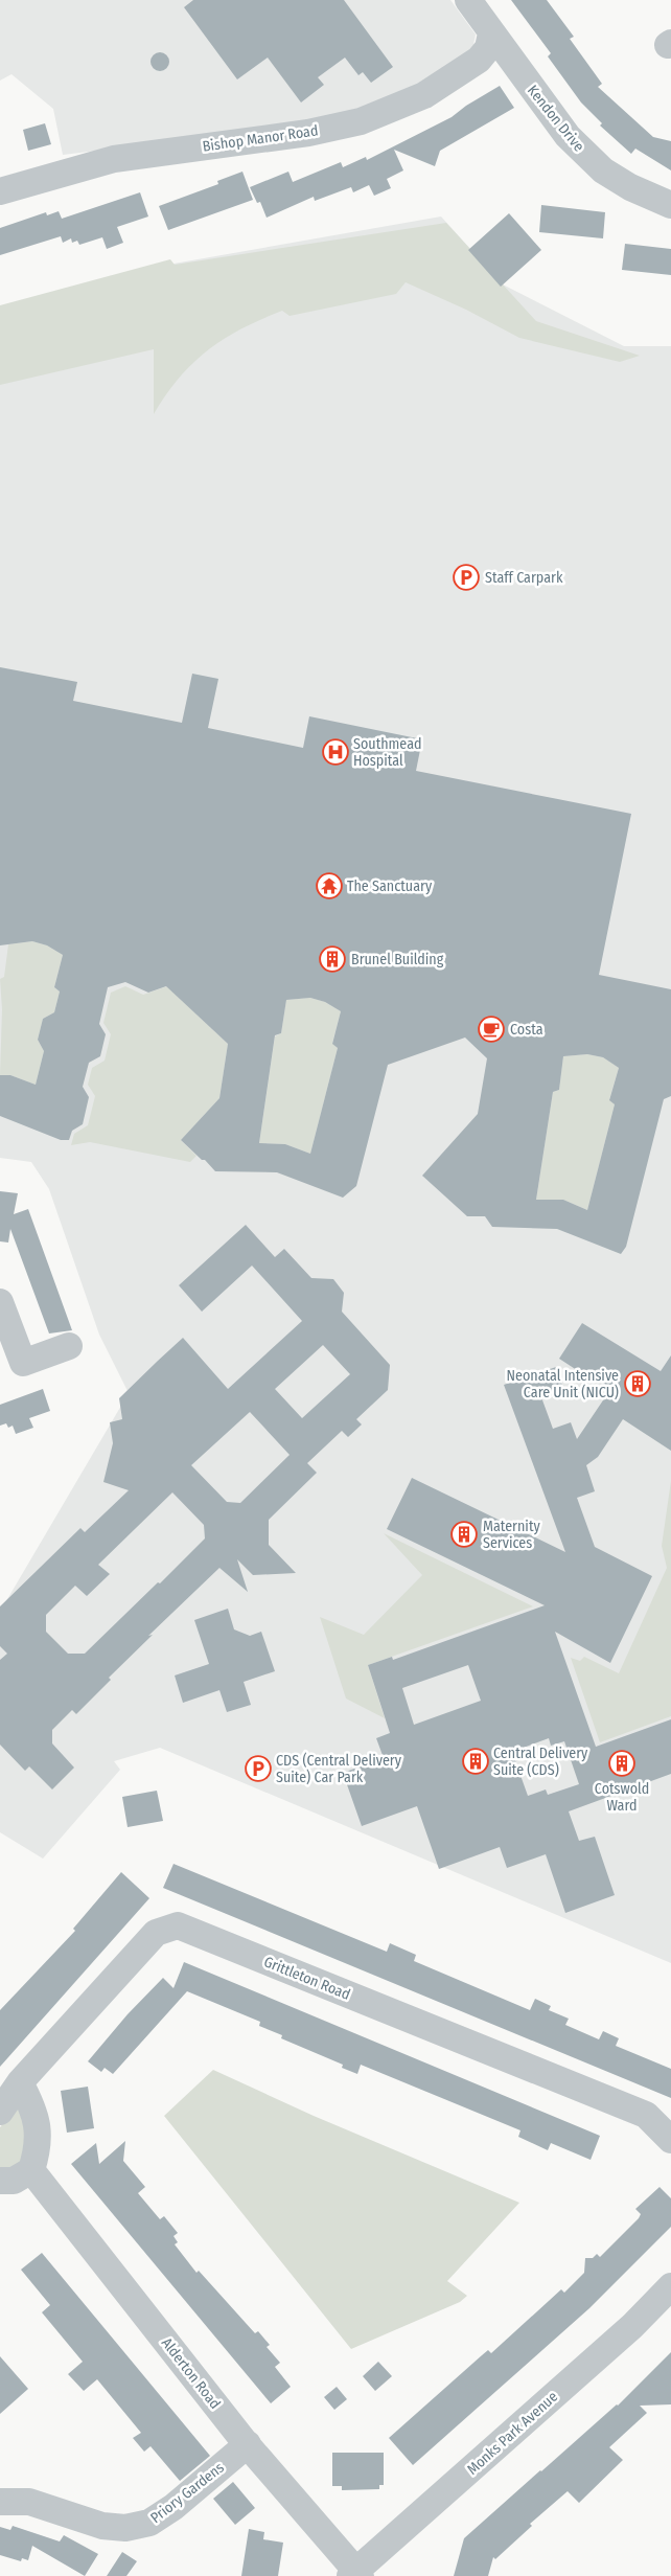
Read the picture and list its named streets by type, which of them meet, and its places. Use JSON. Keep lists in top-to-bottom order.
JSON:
{
  "streets": {
    "street": [
      "Kendon Drive",
      "Bishop Manor Road",
      "Grittleton Road",
      "Alderton Road",
      "Monks Park Avenue",
      "Priory Gardens"
    ]
  },
  "crossings": [
    ["Kendon Drive", "Bishop Manor Road"],
    ["Alderton Road", "Monks Park Avenue"],
    ["Alderton Road", "Priory Gardens"]
  ],
  "places": {
    "parking": ["Staff Carpark", "CDS (Central Delivery Suite) Car Park"],
    "hospital": ["Southmead Hospital"],
    "temple": ["The Sanctuary"],
    "building": [
      "Brunel Building",
      "Neonatal Intensive Care Unit (NICU)",
      "Maternity Services",
      "Central Delivery Suite (CDS)",
      "Cotswold Ward"
    ],
    "cafe": ["Costa"]
  }
}
